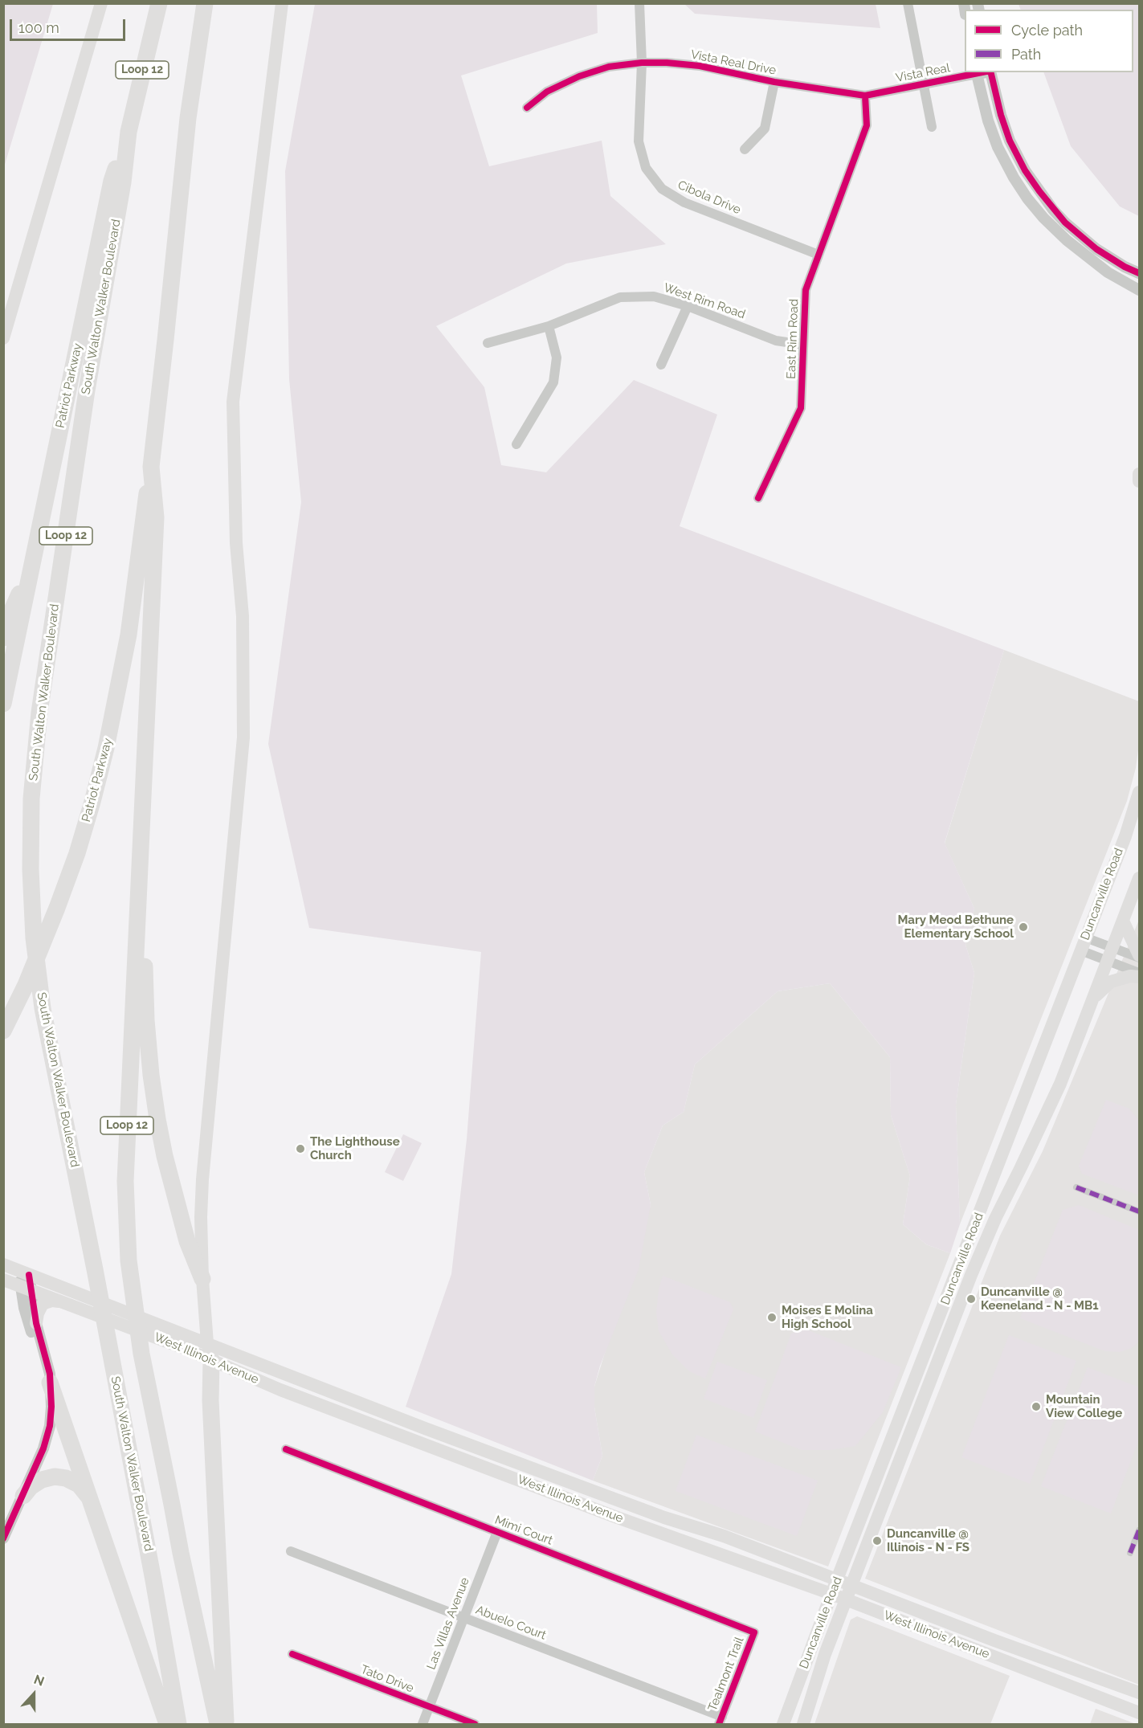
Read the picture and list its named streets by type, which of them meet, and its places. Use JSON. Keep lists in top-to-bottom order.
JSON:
{
  "streets": {
    "highway": ["Loop 12", "South Walton Walker Boulevard", "Patriot Parkway"],
    "main road": ["Duncanville Road", "West Illinois Avenue"],
    "street": [
      "Vista Real Drive",
      "Vista Real",
      "Cibola Drive",
      "West Rim Road",
      "East Rim Road",
      "Mimi Court",
      "Abuelo Court",
      "Las Villas Avenue",
      "Tealmont Trail",
      "Tato Drive"
    ]
  },
  "crossings": [
    ["Vista Real Drive", "Vista Real"],
    ["Vista Real Drive", "Cibola Drive"],
    ["Vista Real Drive", "East Rim Road"],
    ["Loop 12", "Patriot Parkway"],
    ["Cibola Drive", "East Rim Road"],
    ["West Rim Road", "East Rim Road"],
    ["South Walton Walker Boulevard", "Patriot Parkway"],
    ["Duncanville Road", "West Illinois Avenue"],
    ["Mimi Court", "Las Villas Avenue"],
    ["Mimi Court", "Tealmont Trail"],
    ["Abuelo Court", "Las Villas Avenue"],
    ["Abuelo Court", "Tealmont Trail"],
    ["Las Villas Avenue", "Tato Drive"]
  ],
  "places": [
    "Mary Meod Bethune Elementary School",
    "The Lighthouse Church",
    "Duncanville @ Keeneland - N - MB1",
    "Moises E Molina High School",
    "Mountain View College",
    "Duncanville @ Illinois - N - FS"
  ],
  "legend": ["Cycle path", "Path"],
  "scale_bar": "100 m",
  "north": "top"
}
